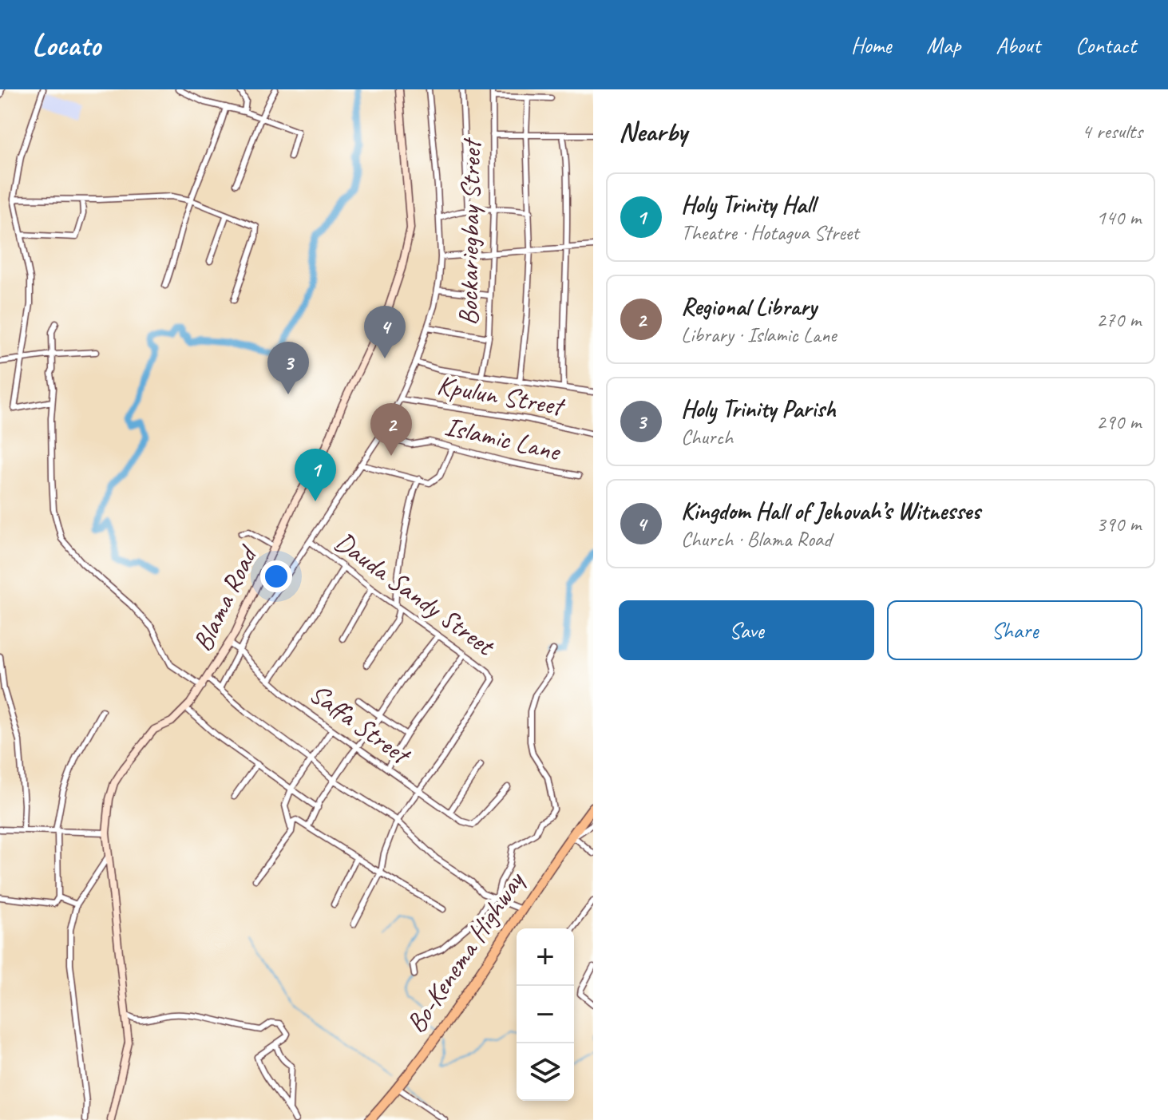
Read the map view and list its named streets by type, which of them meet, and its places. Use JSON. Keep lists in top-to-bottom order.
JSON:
{
  "streets": {
    "highway": ["Bo-Kenema Highway"],
    "street": [
      "Bockariegbay Street",
      "Kpulun Street",
      "Islamic Lane",
      "Dauda Sandy Street",
      "Blama Road",
      "Saffa Street"
    ]
  },
  "crossings": [
    ["Dauda Sandy Street", "Saffa Street"],
    ["Blama Road", "Saffa Street"]
  ],
  "page": {
    "header": "Locato",
    "nav": [
      "Home",
      "Map",
      "About",
      "Contact"
    ],
    "heading": ["Nearby", "4 results"],
    "list": [
      {
        "mark": "1",
        "name": "Holy Trinity Hall",
        "note": "Theatre · Hotagua Street",
        "value": "140 m"
      },
      {
        "mark": "2",
        "name": "Regional Library",
        "note": "Library · Islamic Lane",
        "value": "270 m"
      },
      {
        "mark": "3",
        "name": "Holy Trinity Parish",
        "note": "Church",
        "value": "290 m"
      },
      {
        "mark": "4",
        "name": "Kingdom Hall of Jehovah’s Witnesses",
        "note": "Church · Blama Road",
        "value": "390 m"
      }
    ],
    "pins": [
      "4",
      "3",
      "2",
      "1"
    ],
    "buttons": ["Save", "Share"],
    "map_buttons": ["+", "−"]
  }
}
